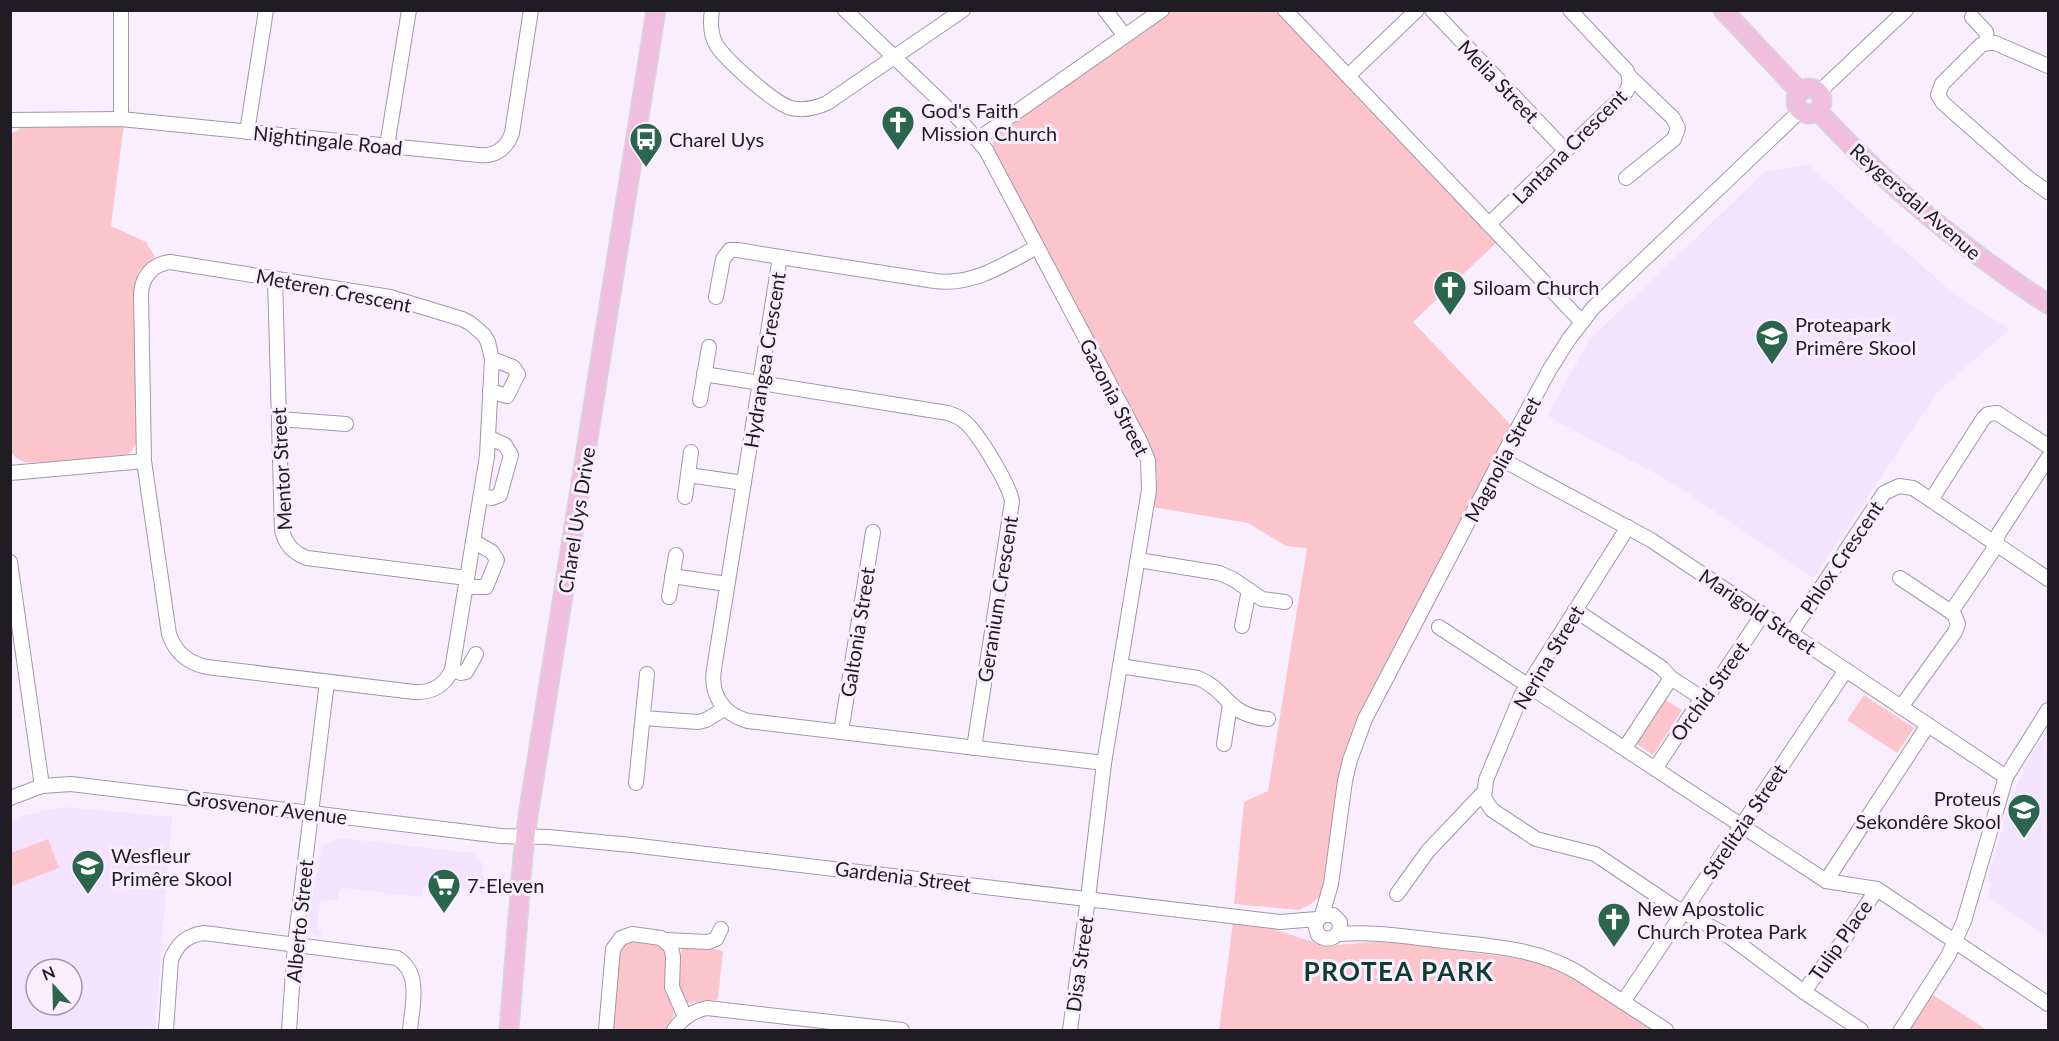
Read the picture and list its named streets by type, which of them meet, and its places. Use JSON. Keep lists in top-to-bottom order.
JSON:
{
  "streets": {
    "main road": ["Reygersdal Avenue", "Charel Uys Drive"],
    "street": [
      "Melia Street",
      "Nightingale Road",
      "Lantana Crescent",
      "Meteren Crescent",
      "Hydrangea Crescent",
      "Gazonia Street",
      "Magnolia Street",
      "Mentor Street",
      "Phlox Crescent",
      "Geranium Crescent",
      "Marigold Street",
      "Galtonia Street",
      "Nerina Street",
      "Orchid Street",
      "Grosvenor Avenue",
      "Strelitzia Street",
      "Gardenia Street",
      "Alberto Street",
      "Tulip Place",
      "Disa Street"
    ]
  },
  "crossings": [
    ["Melia Street", "Lantana Crescent"],
    ["Reygersdal Avenue", "Magnolia Street"],
    ["Meteren Crescent", "Mentor Street"],
    ["Hydrangea Crescent", "Gazonia Street"],
    ["Hydrangea Crescent", "Geranium Crescent"],
    ["Gazonia Street", "Gardenia Street"],
    ["Gazonia Street", "Disa Street"],
    ["Magnolia Street", "Marigold Street"],
    ["Magnolia Street", "Gardenia Street"],
    ["Charel Uys Drive", "Grosvenor Avenue"],
    ["Charel Uys Drive", "Gardenia Street"],
    ["Phlox Crescent", "Marigold Street"],
    ["Marigold Street", "Nerina Street"],
    ["Marigold Street", "Orchid Street"],
    ["Marigold Street", "Strelitzia Street"],
    ["Grosvenor Avenue", "Gardenia Street"],
    ["Grosvenor Avenue", "Alberto Street"],
    ["Gardenia Street", "Disa Street"]
  ],
  "districts": ["PROTEA PARK"],
  "places": {
    "church": ["God's Faith Mission Church", "Siloam Church", "New Apostolic Church Protea Park"],
    "bus stop": ["Charel Uys"],
    "school or university": ["Proteapark Primêre Skool", "Proteus Sekondêre Skool", "Wesfleur Primêre Skool"],
    "supermarket": ["7-Eleven"]
  },
  "north": "top"
}
